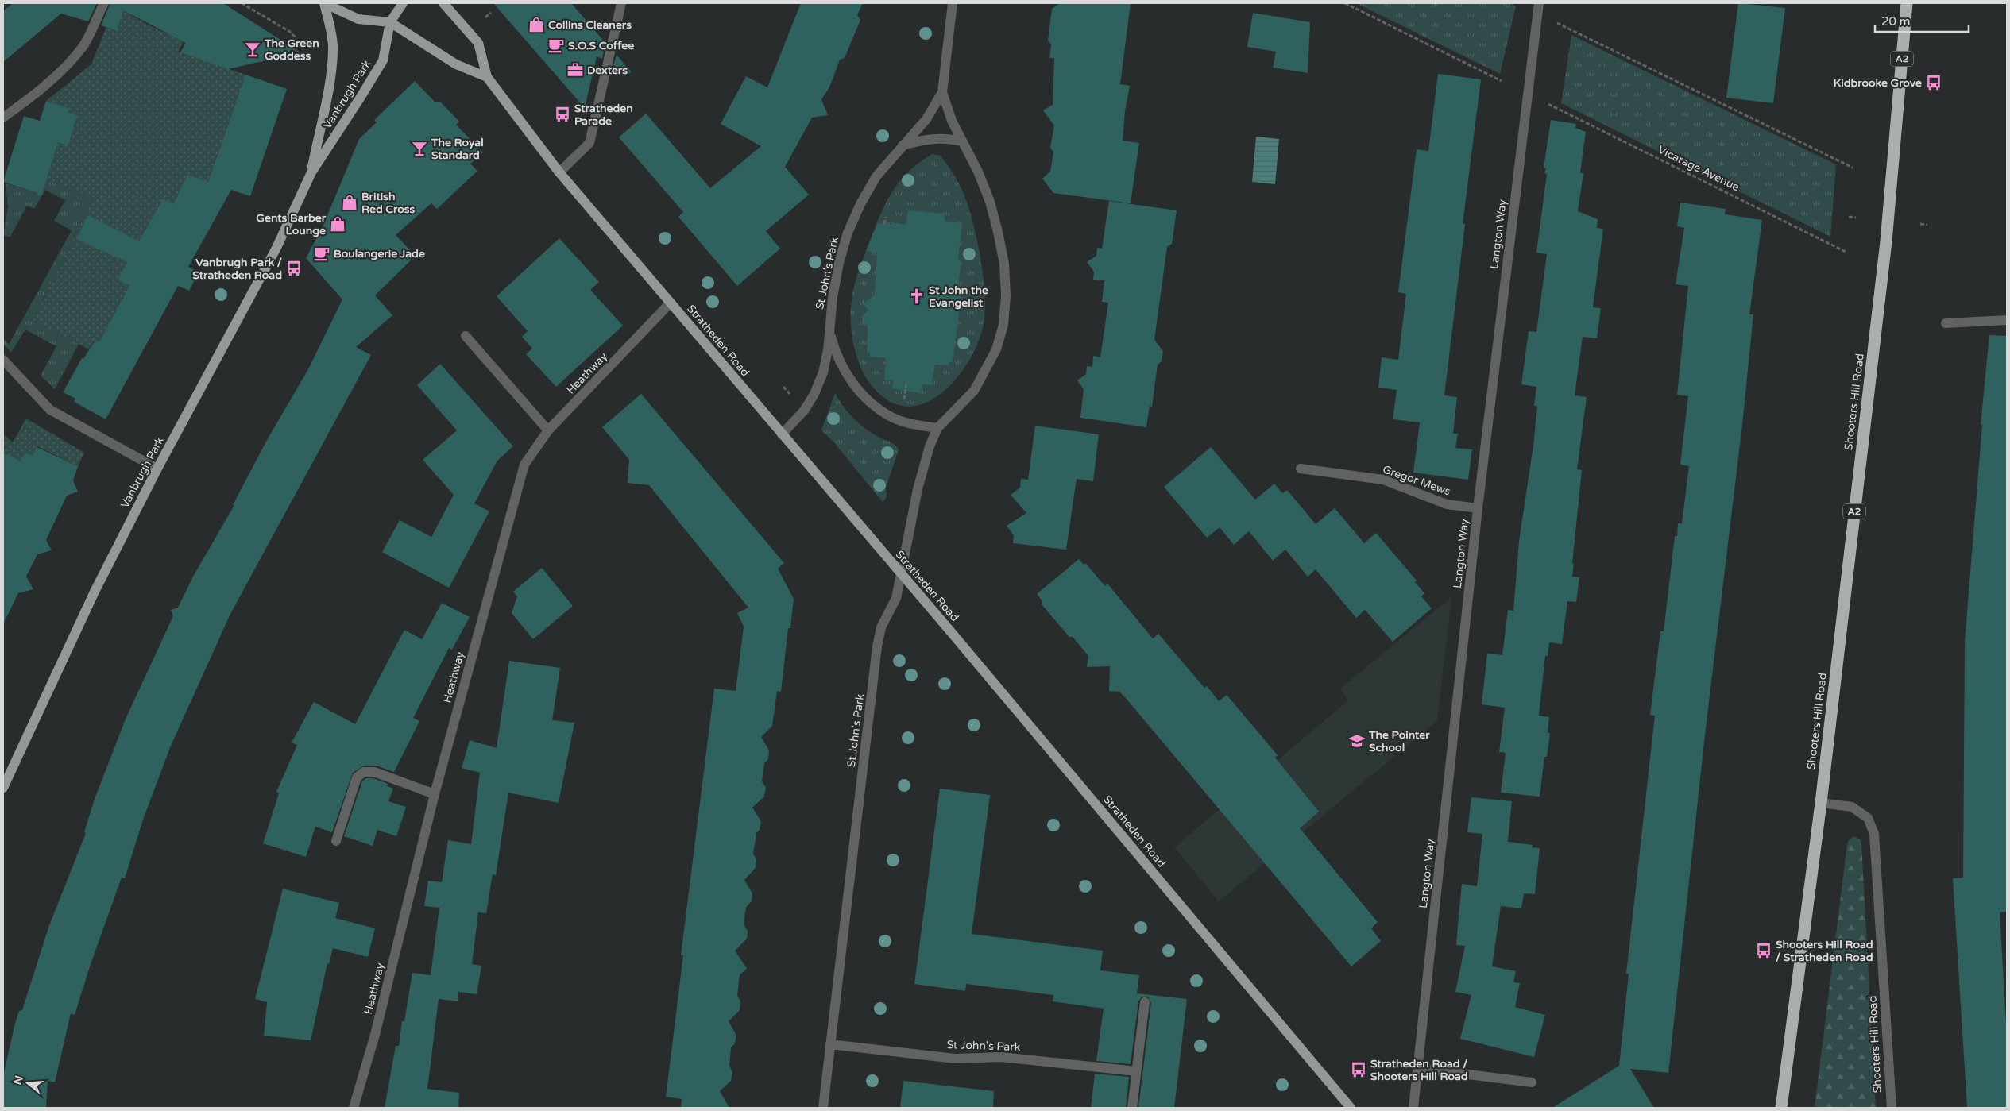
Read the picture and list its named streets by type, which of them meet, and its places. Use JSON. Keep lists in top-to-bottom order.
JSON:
{
  "streets": {
    "highway": ["A2", "Shooters Hill Road"],
    "main road": ["Vanbrugh Park", "Stratheden Road"],
    "street": [
      "Langton Way",
      "St John's Park",
      "Heathway",
      "Gregor Mews"
    ],
    "path": ["Vicarage Avenue"]
  },
  "crossings": [
    ["Langton Way", "Gregor Mews"],
    ["St John's Park", "Stratheden Road"],
    ["Stratheden Road", "Heathway"]
  ],
  "places": {
    "shop": ["Collins Cleaners", "British Red Cross", "Gents Barber Lounge"],
    "cafe": ["S.O.S Coffee", "Boulangerie Jade"],
    "bar": ["The Green Goddess", "The Royal Standard"],
    "office": ["Dexters"],
    "bus stop": [
      "Kidbrooke Grove",
      "Stratheden Parade",
      "Vanbrugh Park / Stratheden Road",
      "Shooters Hill Road / Stratheden Road",
      "Stratheden Road / Shooters Hill Road"
    ],
    "church": ["St John the Evangelist"],
    "school or university": ["The Pointer School"]
  },
  "scale_bar": "20 m",
  "north": "left"
}
